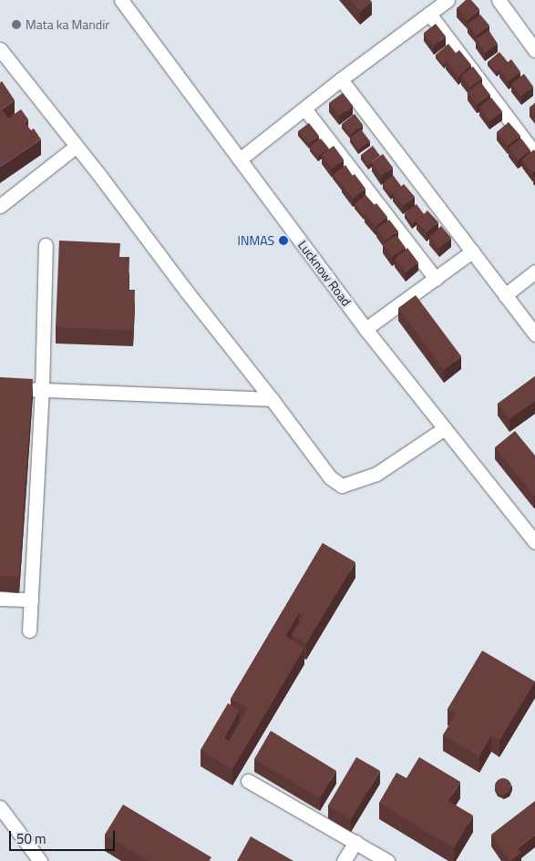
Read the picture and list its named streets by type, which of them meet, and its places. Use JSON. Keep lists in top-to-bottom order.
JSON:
{
  "streets": {
    "street": ["Lucknow Road"]
  },
  "places": ["Mata ka Mandir", "INMAS"],
  "scale_bar": "50 m"
}
